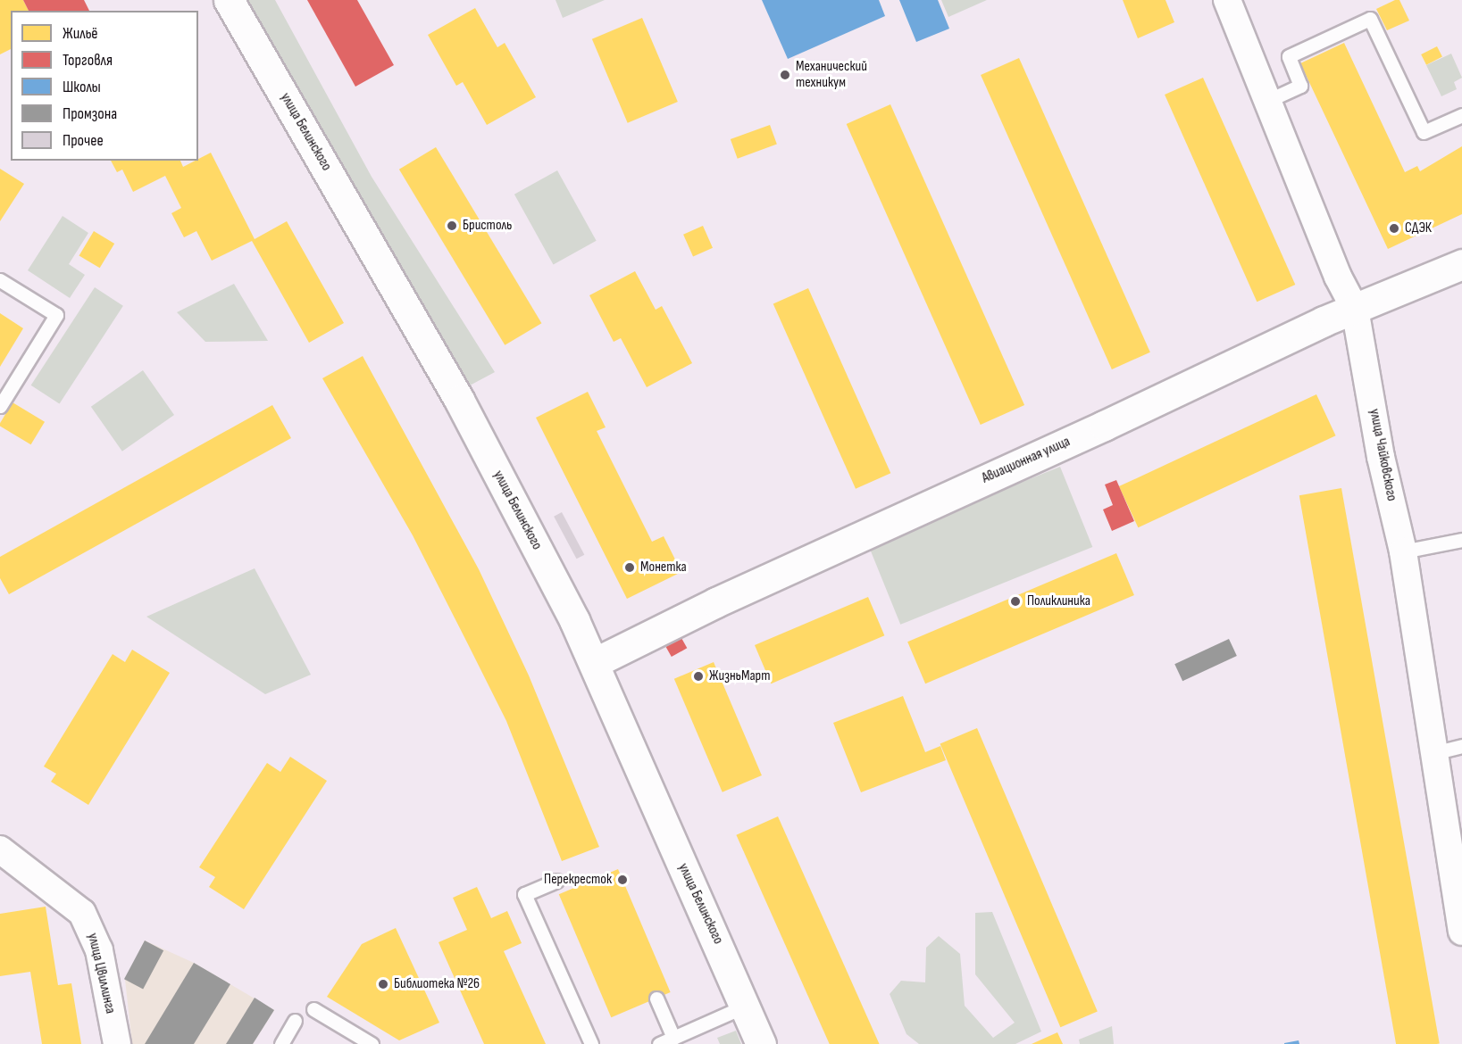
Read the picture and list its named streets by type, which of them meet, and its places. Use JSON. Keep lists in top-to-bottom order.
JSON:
{
  "streets": {
    "main road": ["улица Белинского", "Авиационная улица"],
    "street": ["улица Чайковского", "улица Цвиллинга"]
  },
  "crossings": [
    ["улица Белинского", "Авиационная улица"],
    ["улица Чайковского", "Авиационная улица"]
  ],
  "places": [
    "Механический техникум",
    "Бристоль",
    "СДЭК",
    "Монетка",
    "Поликлиника",
    "ЖизньМарт",
    "Перекресток",
    "Библиотека №26"
  ],
  "legend": [
    "Жильё",
    "Торговля",
    "Школы",
    "Промзона",
    "Прочее"
  ]
}
